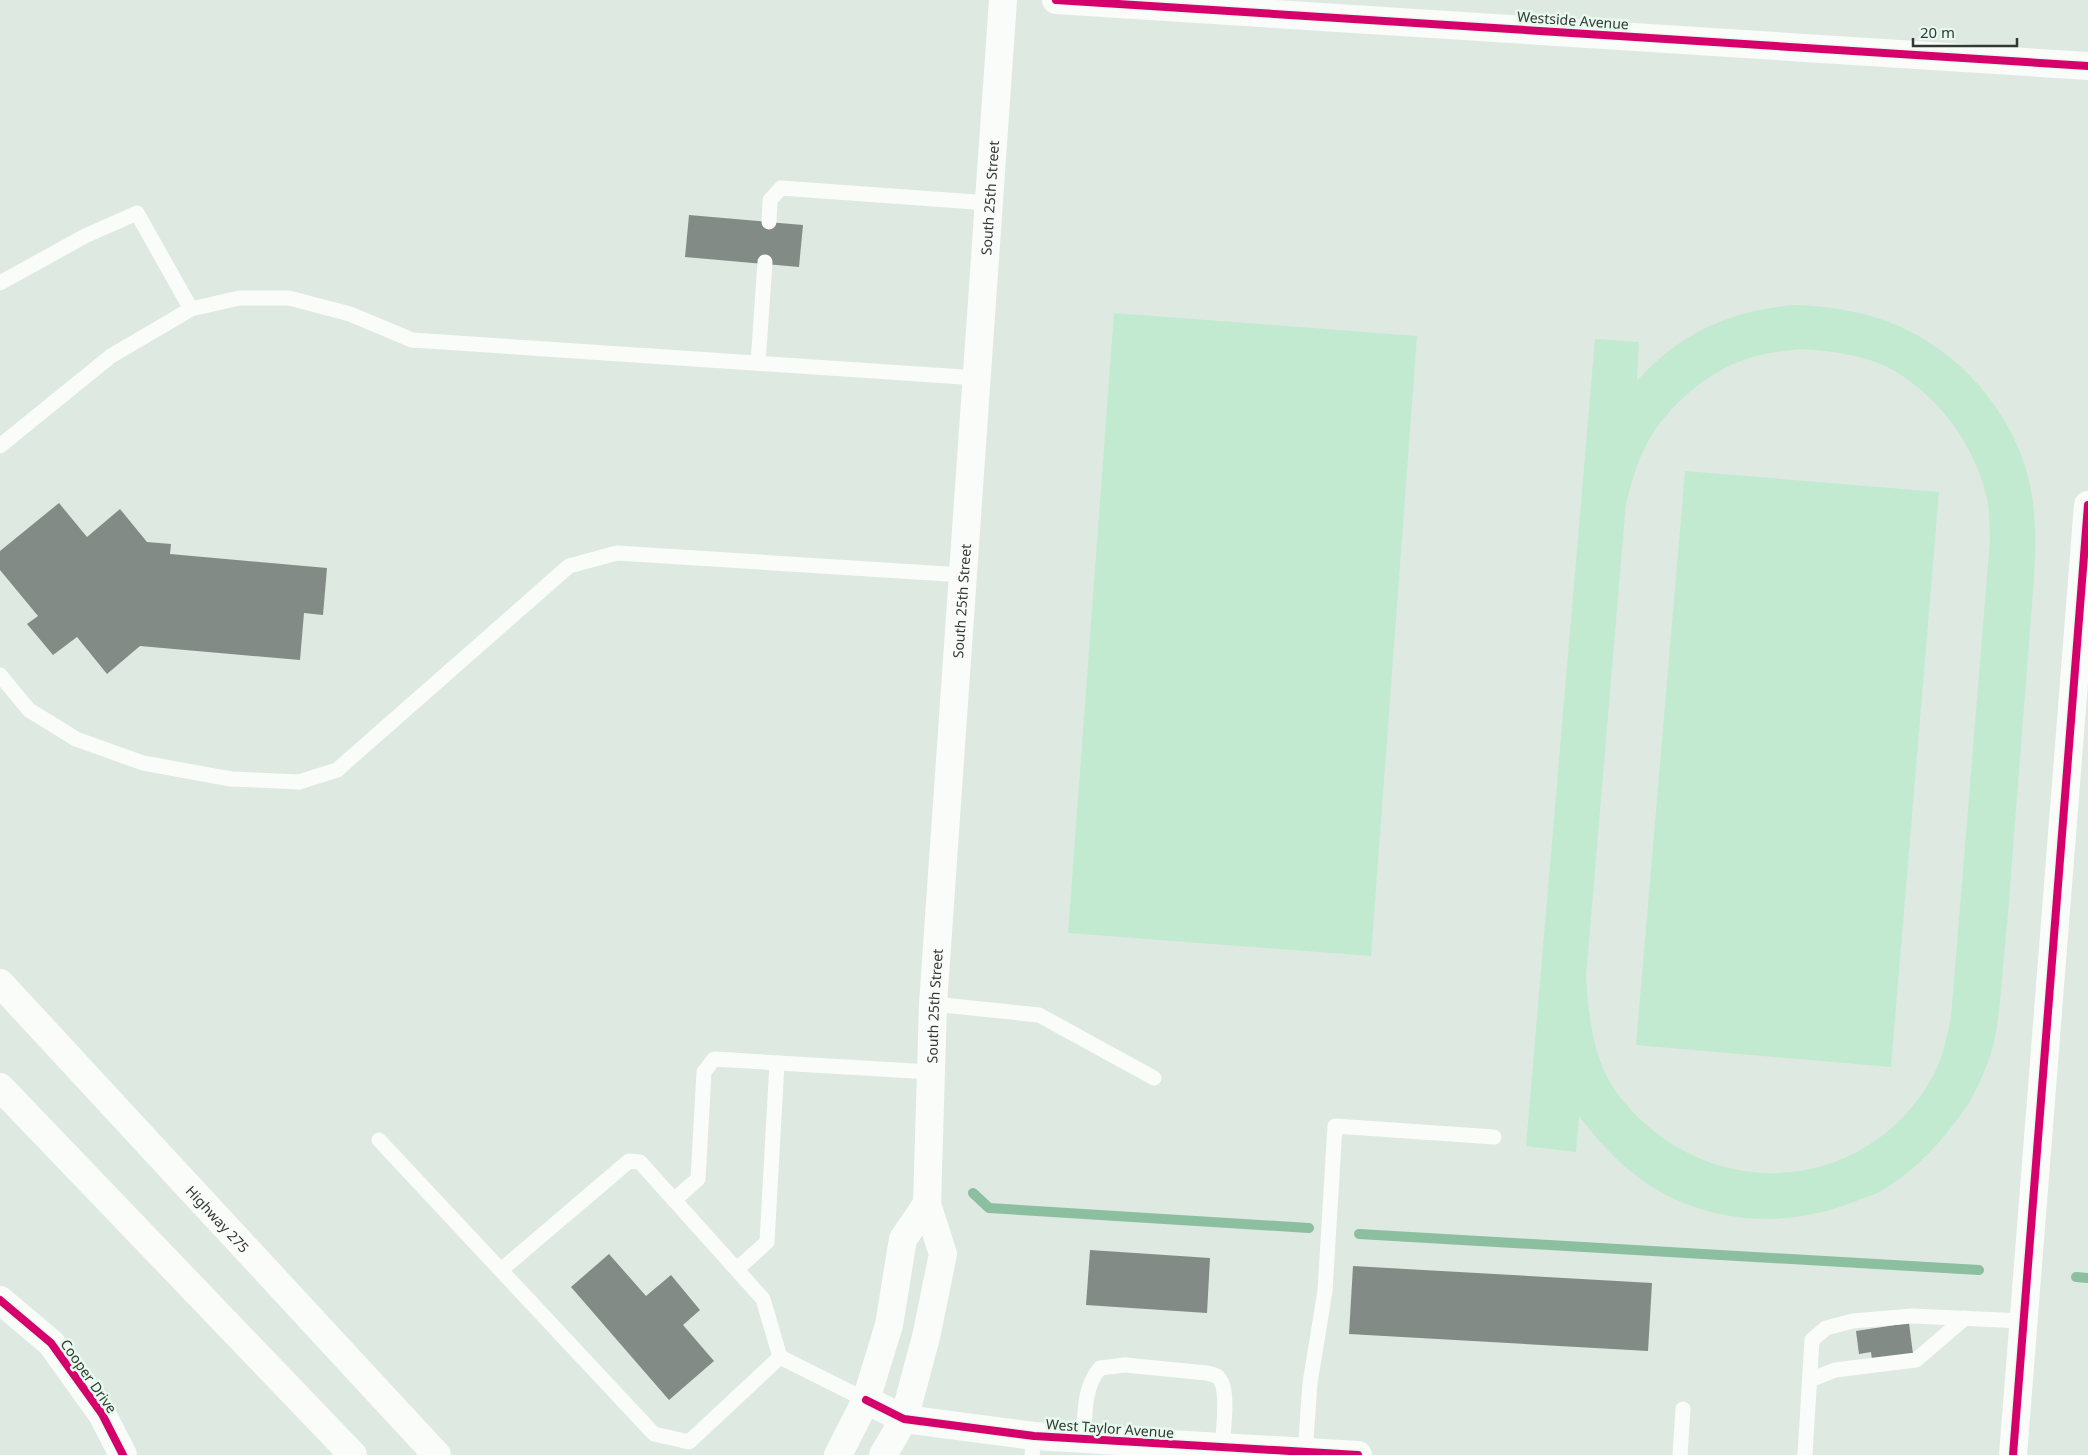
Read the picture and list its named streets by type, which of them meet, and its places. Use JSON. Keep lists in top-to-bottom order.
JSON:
{
  "streets": {
    "main road": [
      "Westside Avenue",
      "South 25th Street",
      "Highway 275",
      "Cooper Drive",
      "West Taylor Avenue"
    ]
  },
  "crossings": [
    ["South 25th Street", "West Taylor Avenue"]
  ],
  "scale_bar": "20 m"
}
